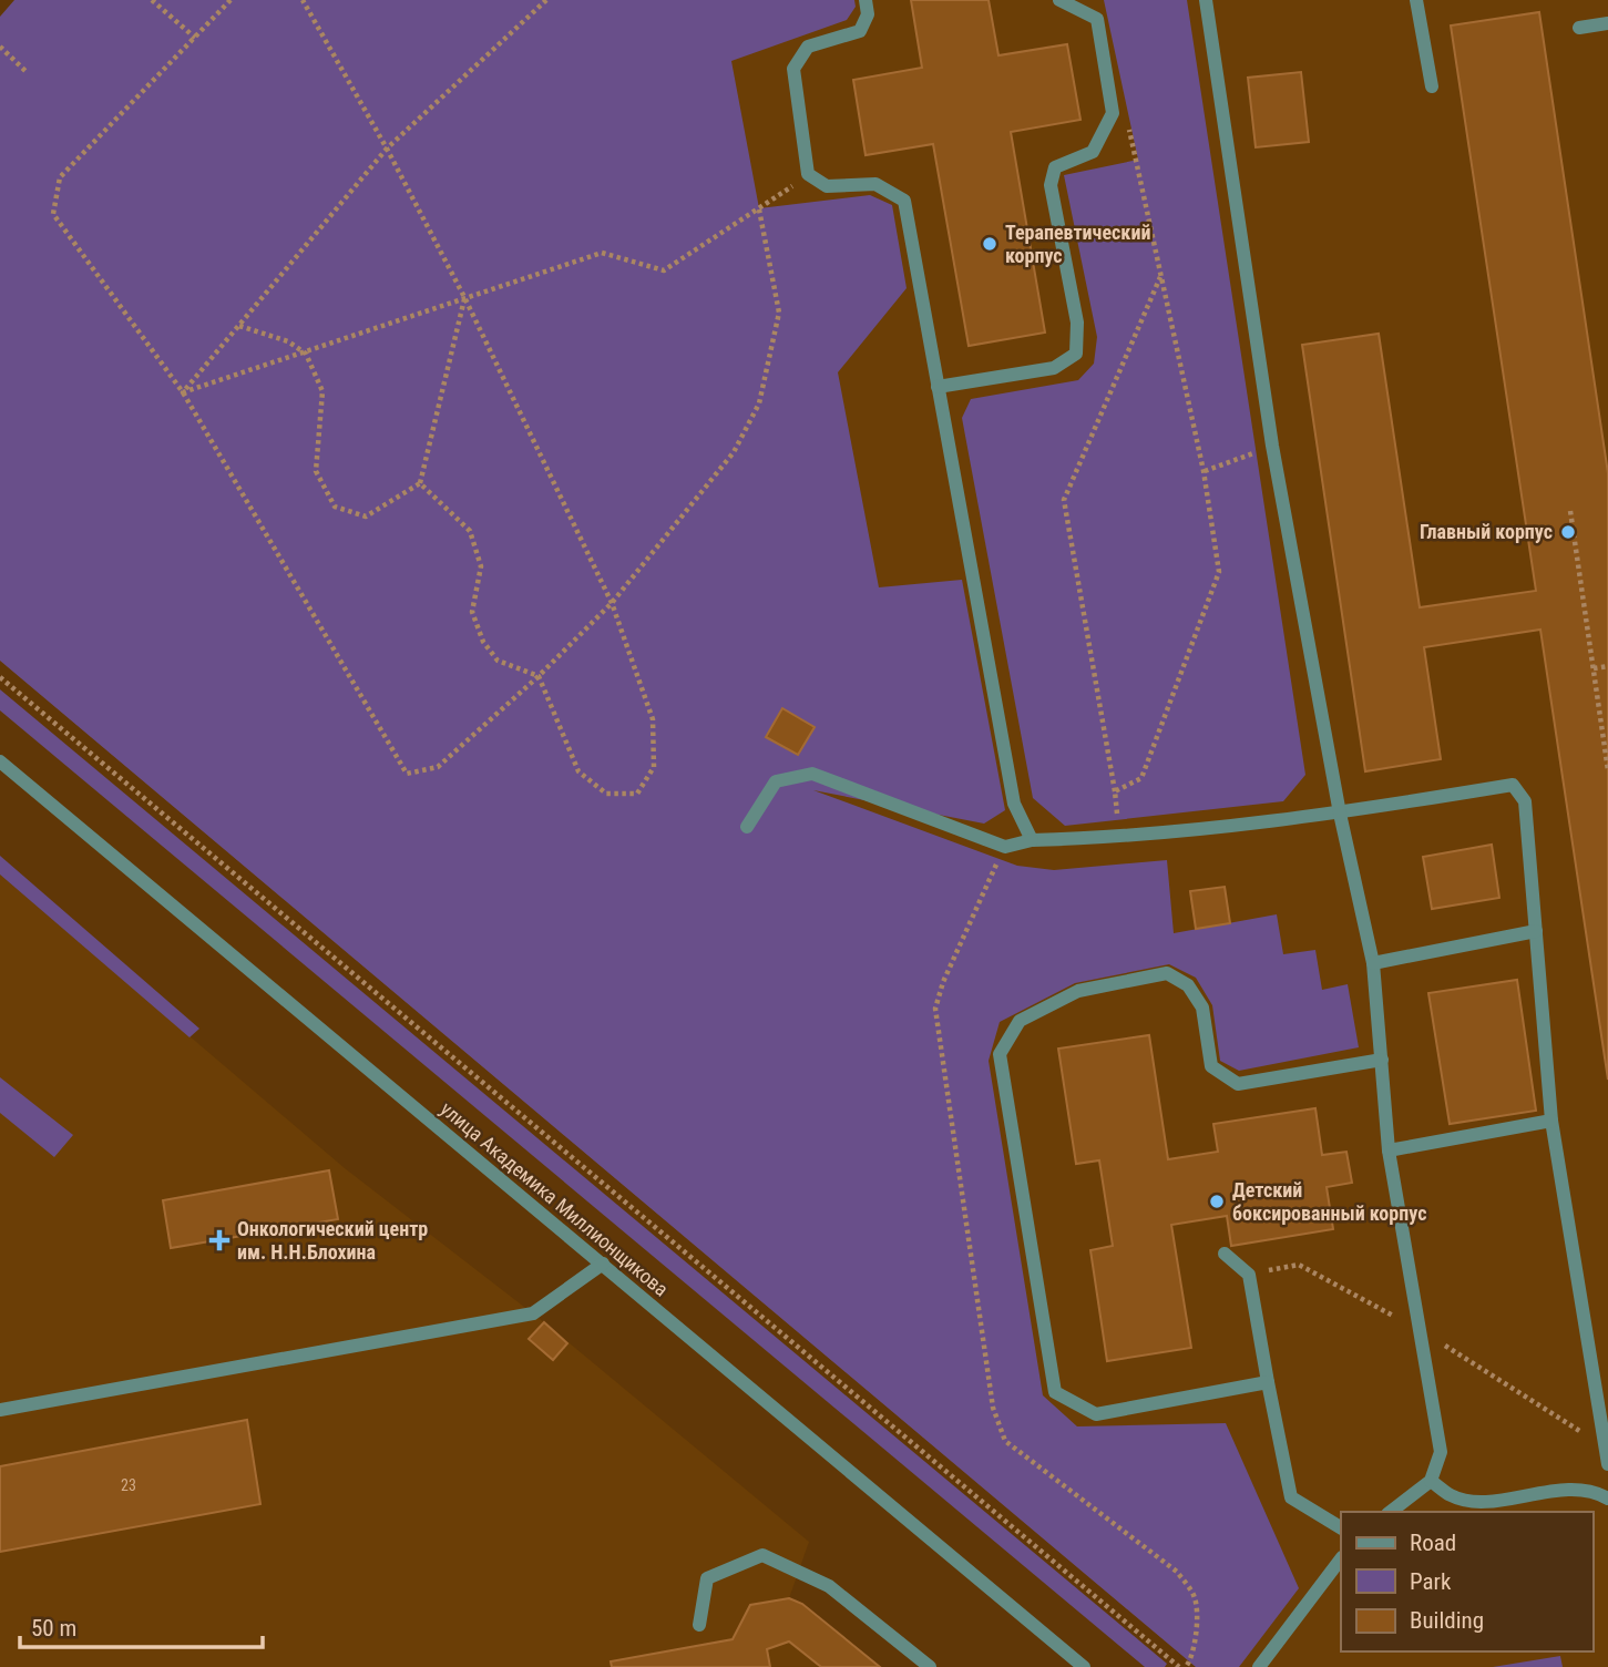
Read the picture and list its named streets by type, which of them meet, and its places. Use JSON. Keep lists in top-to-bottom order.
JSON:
{
  "streets": {
    "street": ["улица Академика Миллионщикова"]
  },
  "places": {
    "other": ["Терапевтический корпус", "Главный корпус", "Детский боксированный корпус"],
    "health": ["Онкологический центр им. Н.Н.Блохина"]
  },
  "house_numbers": ["23"],
  "legend": ["Road", "Park", "Building"],
  "scale_bar": "50 m"
}
